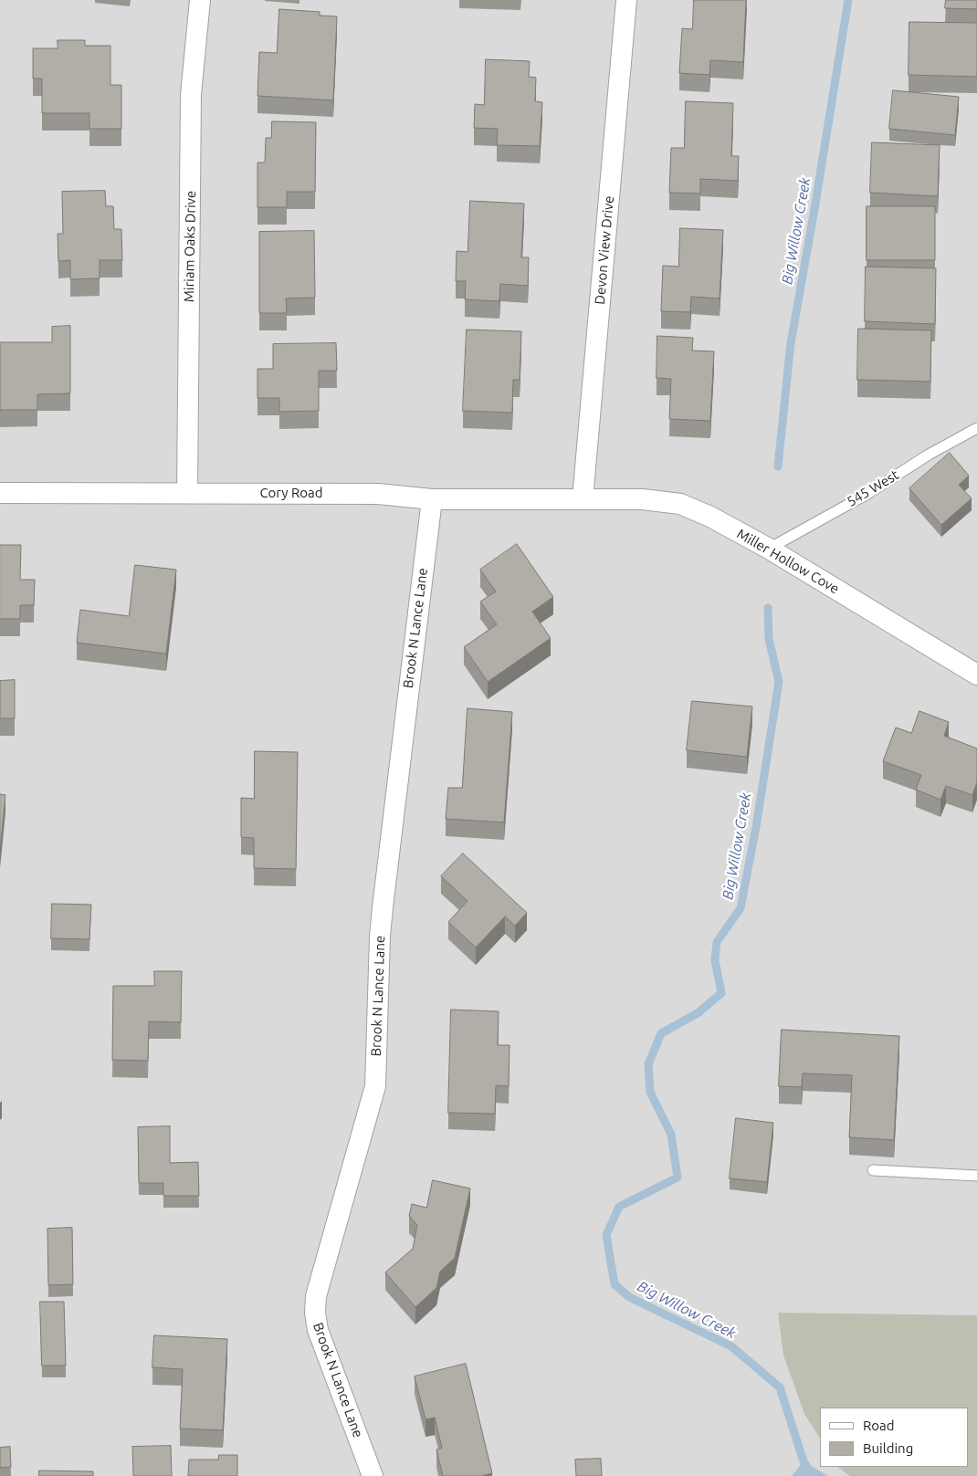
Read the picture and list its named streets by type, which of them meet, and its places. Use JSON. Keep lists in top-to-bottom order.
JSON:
{
  "streets": {
    "street": [
      "Miriam Oaks Drive",
      "Devon View Drive",
      "Cory Road",
      "Miller Hollow Cove",
      "Brook N Lance Lane"
    ],
    "lane": ["545 West"]
  },
  "crossings": [
    ["Miriam Oaks Drive", "Cory Road"],
    ["Devon View Drive", "Cory Road"],
    ["Devon View Drive", "Miller Hollow Cove"],
    ["545 West", "Miller Hollow Cove"],
    ["Cory Road", "Miller Hollow Cove"],
    ["Cory Road", "Brook N Lance Lane"]
  ],
  "water": ["Big Willow Creek"],
  "legend": ["Road", "Building"]
}
